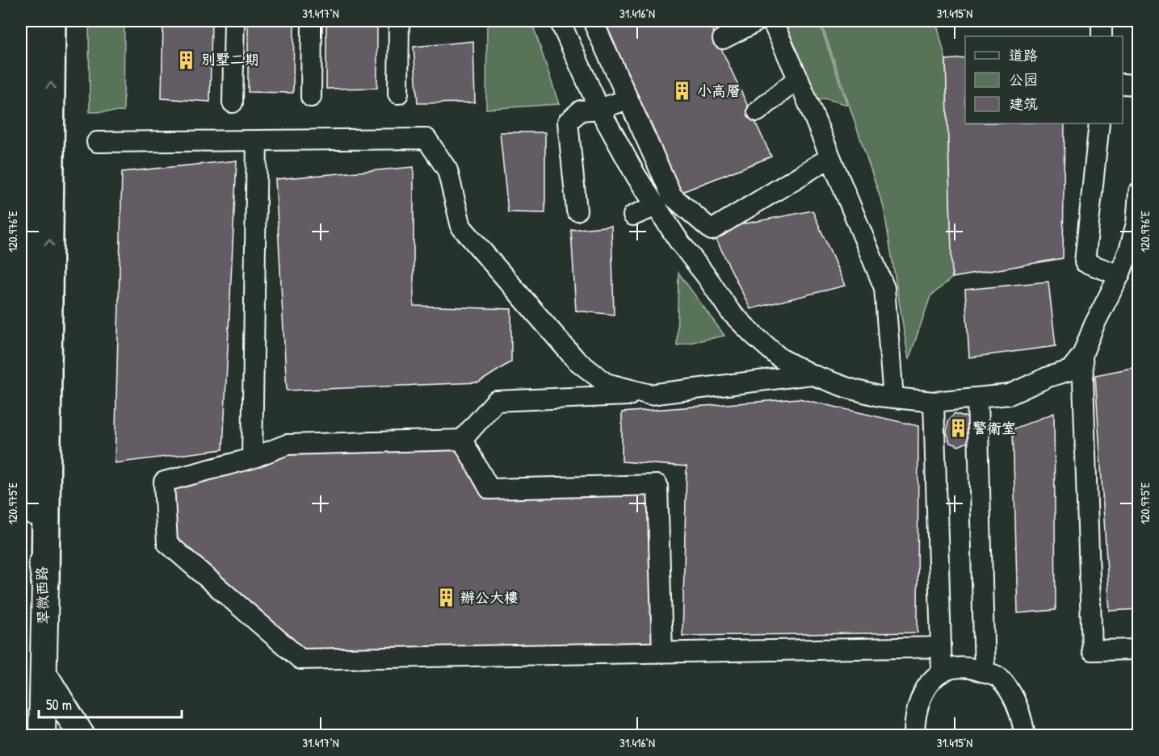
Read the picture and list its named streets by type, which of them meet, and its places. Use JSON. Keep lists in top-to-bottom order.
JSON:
{
  "streets": {
    "main road": ["翠微西路"]
  },
  "places": {
    "building": [
      "別墅二期",
      "小高層",
      "警衛室",
      "辦公大樓"
    ]
  },
  "legend": ["道路", "公园", "建筑"],
  "scale_bar": "50 m",
  "coordinates": [
    "31.417°N",
    "31.416°N",
    "31.415°N",
    "120.976°E",
    "120.975°E"
  ]
}
